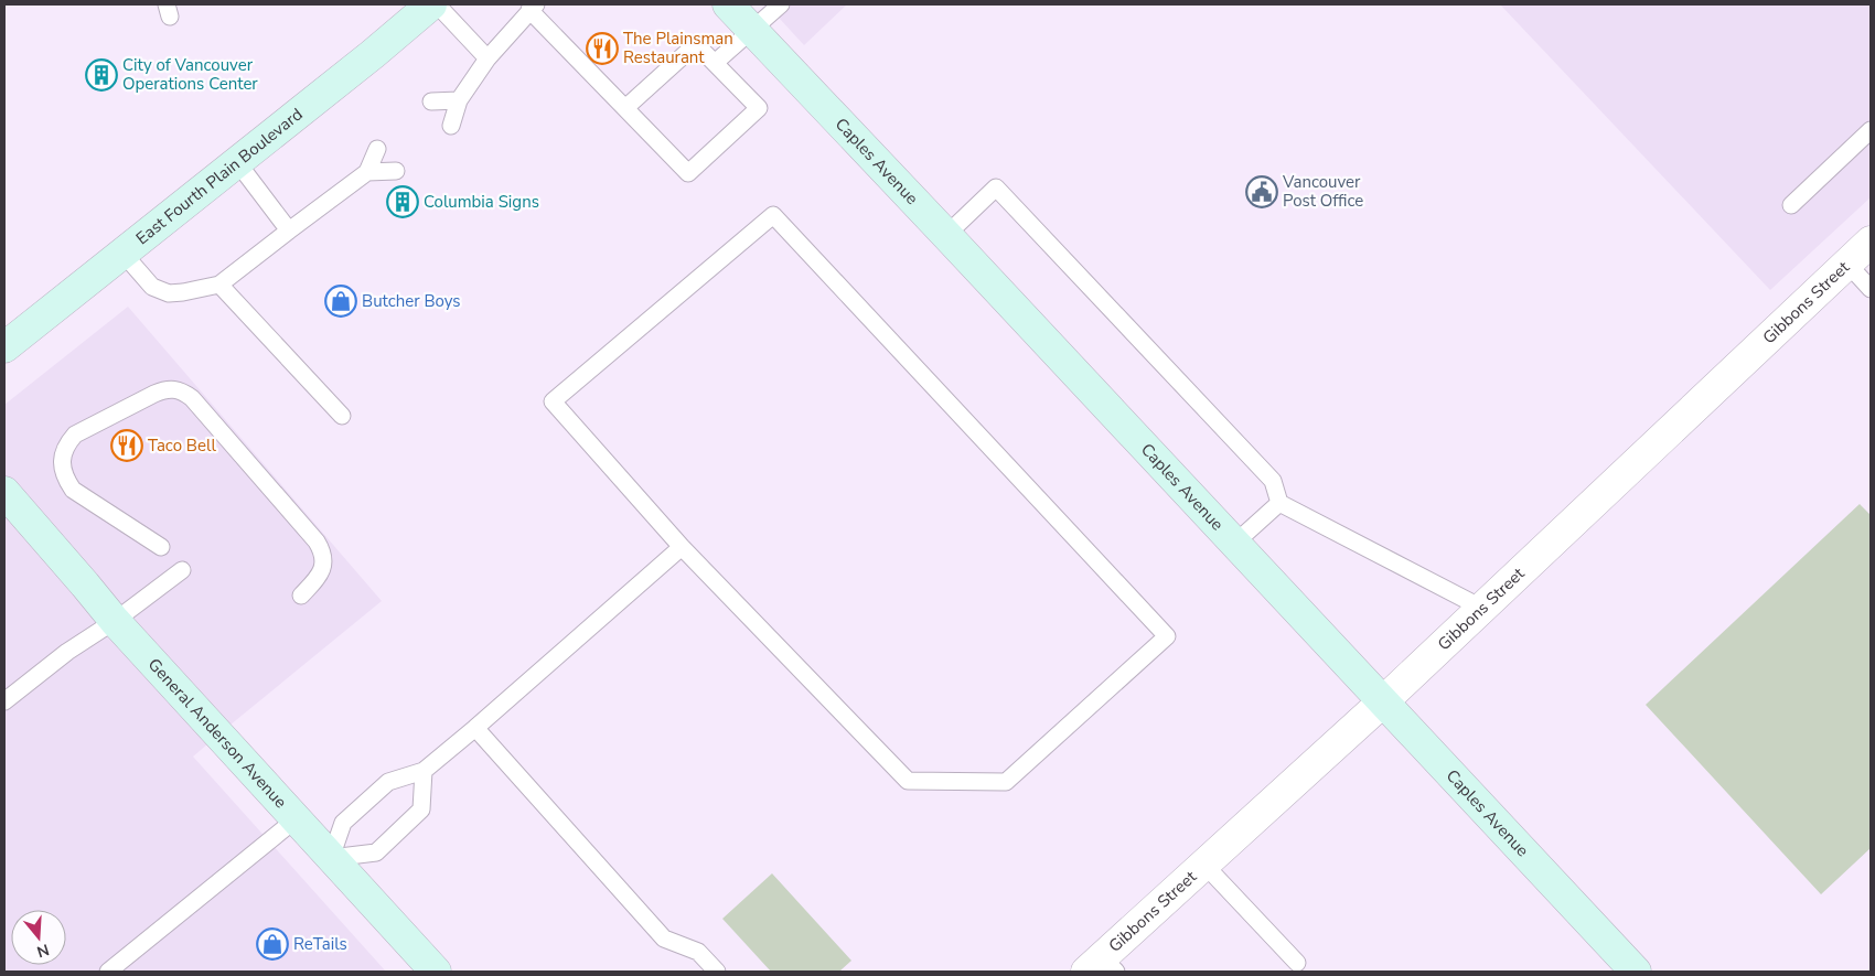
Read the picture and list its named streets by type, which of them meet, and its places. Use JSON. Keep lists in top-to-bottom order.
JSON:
{
  "streets": {
    "street": [
      "Caples Avenue",
      "East Fourth Plain Boulevard",
      "Gibbons Street",
      "General Anderson Avenue"
    ]
  },
  "crossings": [
    ["Caples Avenue", "Gibbons Street"]
  ],
  "places": {
    "restaurant": ["The Plainsman Restaurant", "Taco Bell"],
    "building": ["City of Vancouver Operations Center", "Columbia Signs"],
    "public building": ["Vancouver Post Office"],
    "shop": ["Butcher Boys", "ReTails"]
  },
  "north": "bottom"
}
